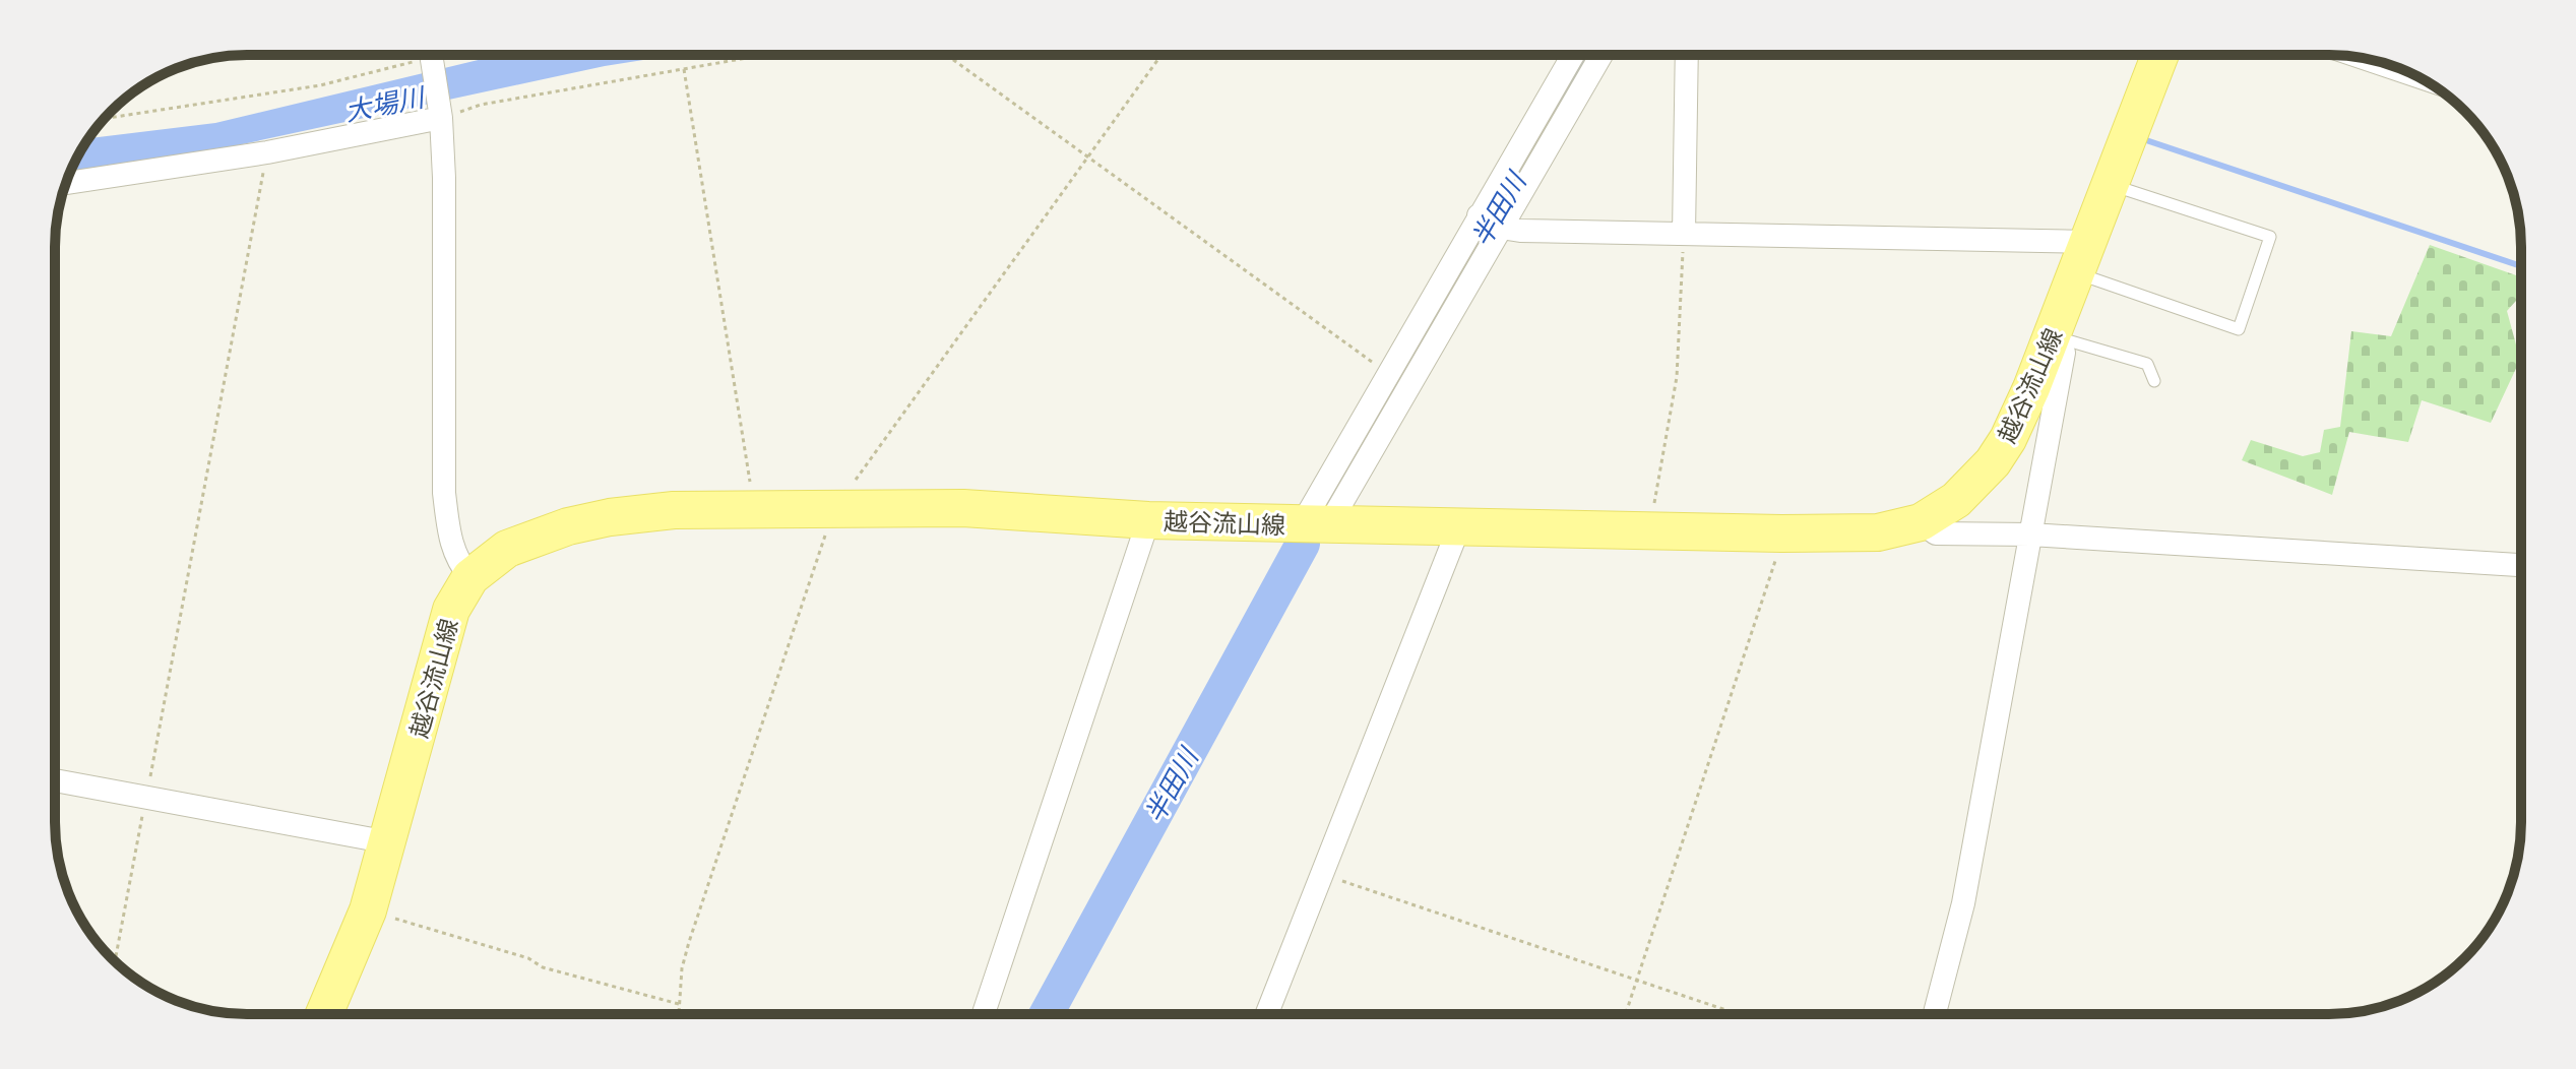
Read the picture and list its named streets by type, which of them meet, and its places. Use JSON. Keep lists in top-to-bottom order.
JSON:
{
  "streets": {
    "main road": ["越谷流山線"]
  },
  "water": ["大場川", "半田川"]
}
